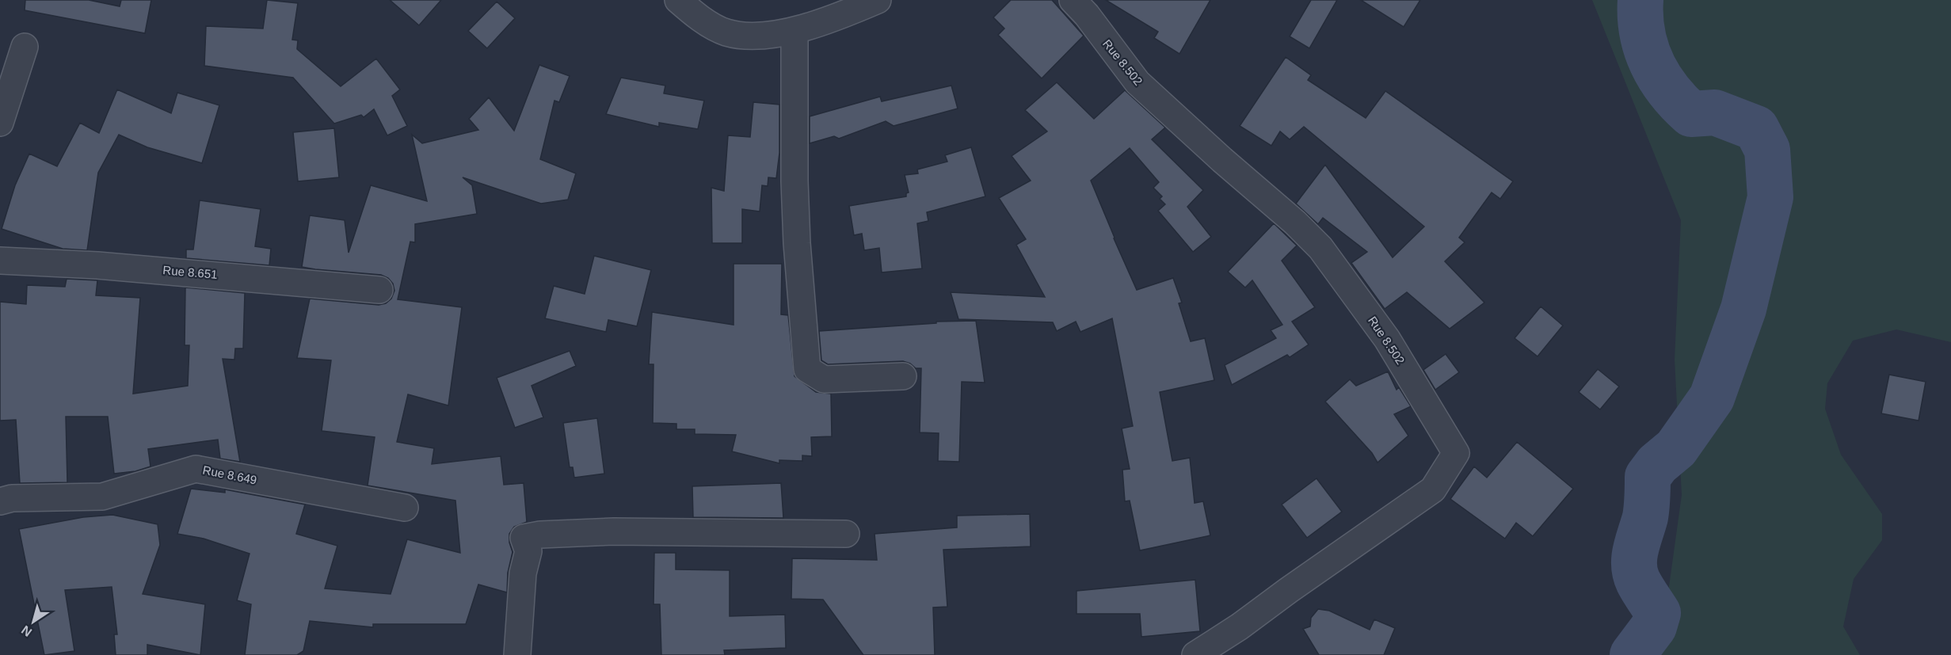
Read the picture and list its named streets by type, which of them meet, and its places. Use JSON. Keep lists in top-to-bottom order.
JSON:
{
  "streets": {
    "street": ["Rue 8.502", "Rue 8.651", "Rue 8.649"]
  },
  "north": "bottom left"
}
